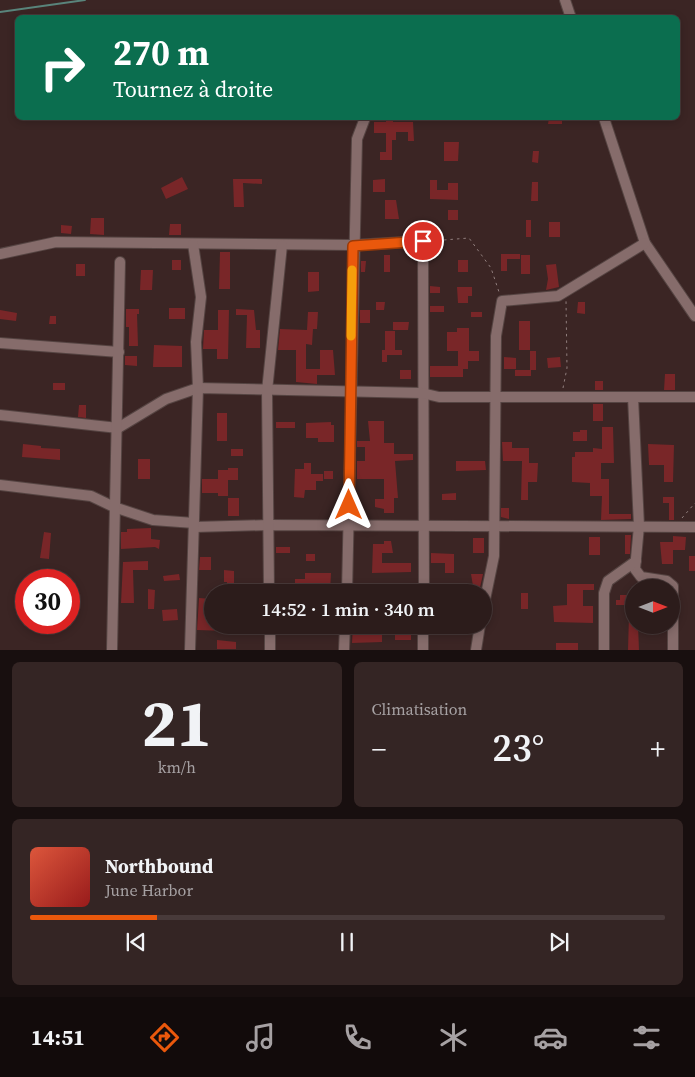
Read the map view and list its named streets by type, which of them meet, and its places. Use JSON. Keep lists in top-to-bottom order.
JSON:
{
  "north": "right",
  "page": {
    "turn": ["270 m", "Tournez à droite"],
    "limit": "30",
    "trip": "14:52 · 1 min · 340 m",
    "tile": [
      ["21", "km/h"],
      "Climatisation"
    ],
    "heat": ["−", "23°", "+"],
    "song": ["Northbound", "June Harbor"],
    "tabs": "14:51"
  }
}
